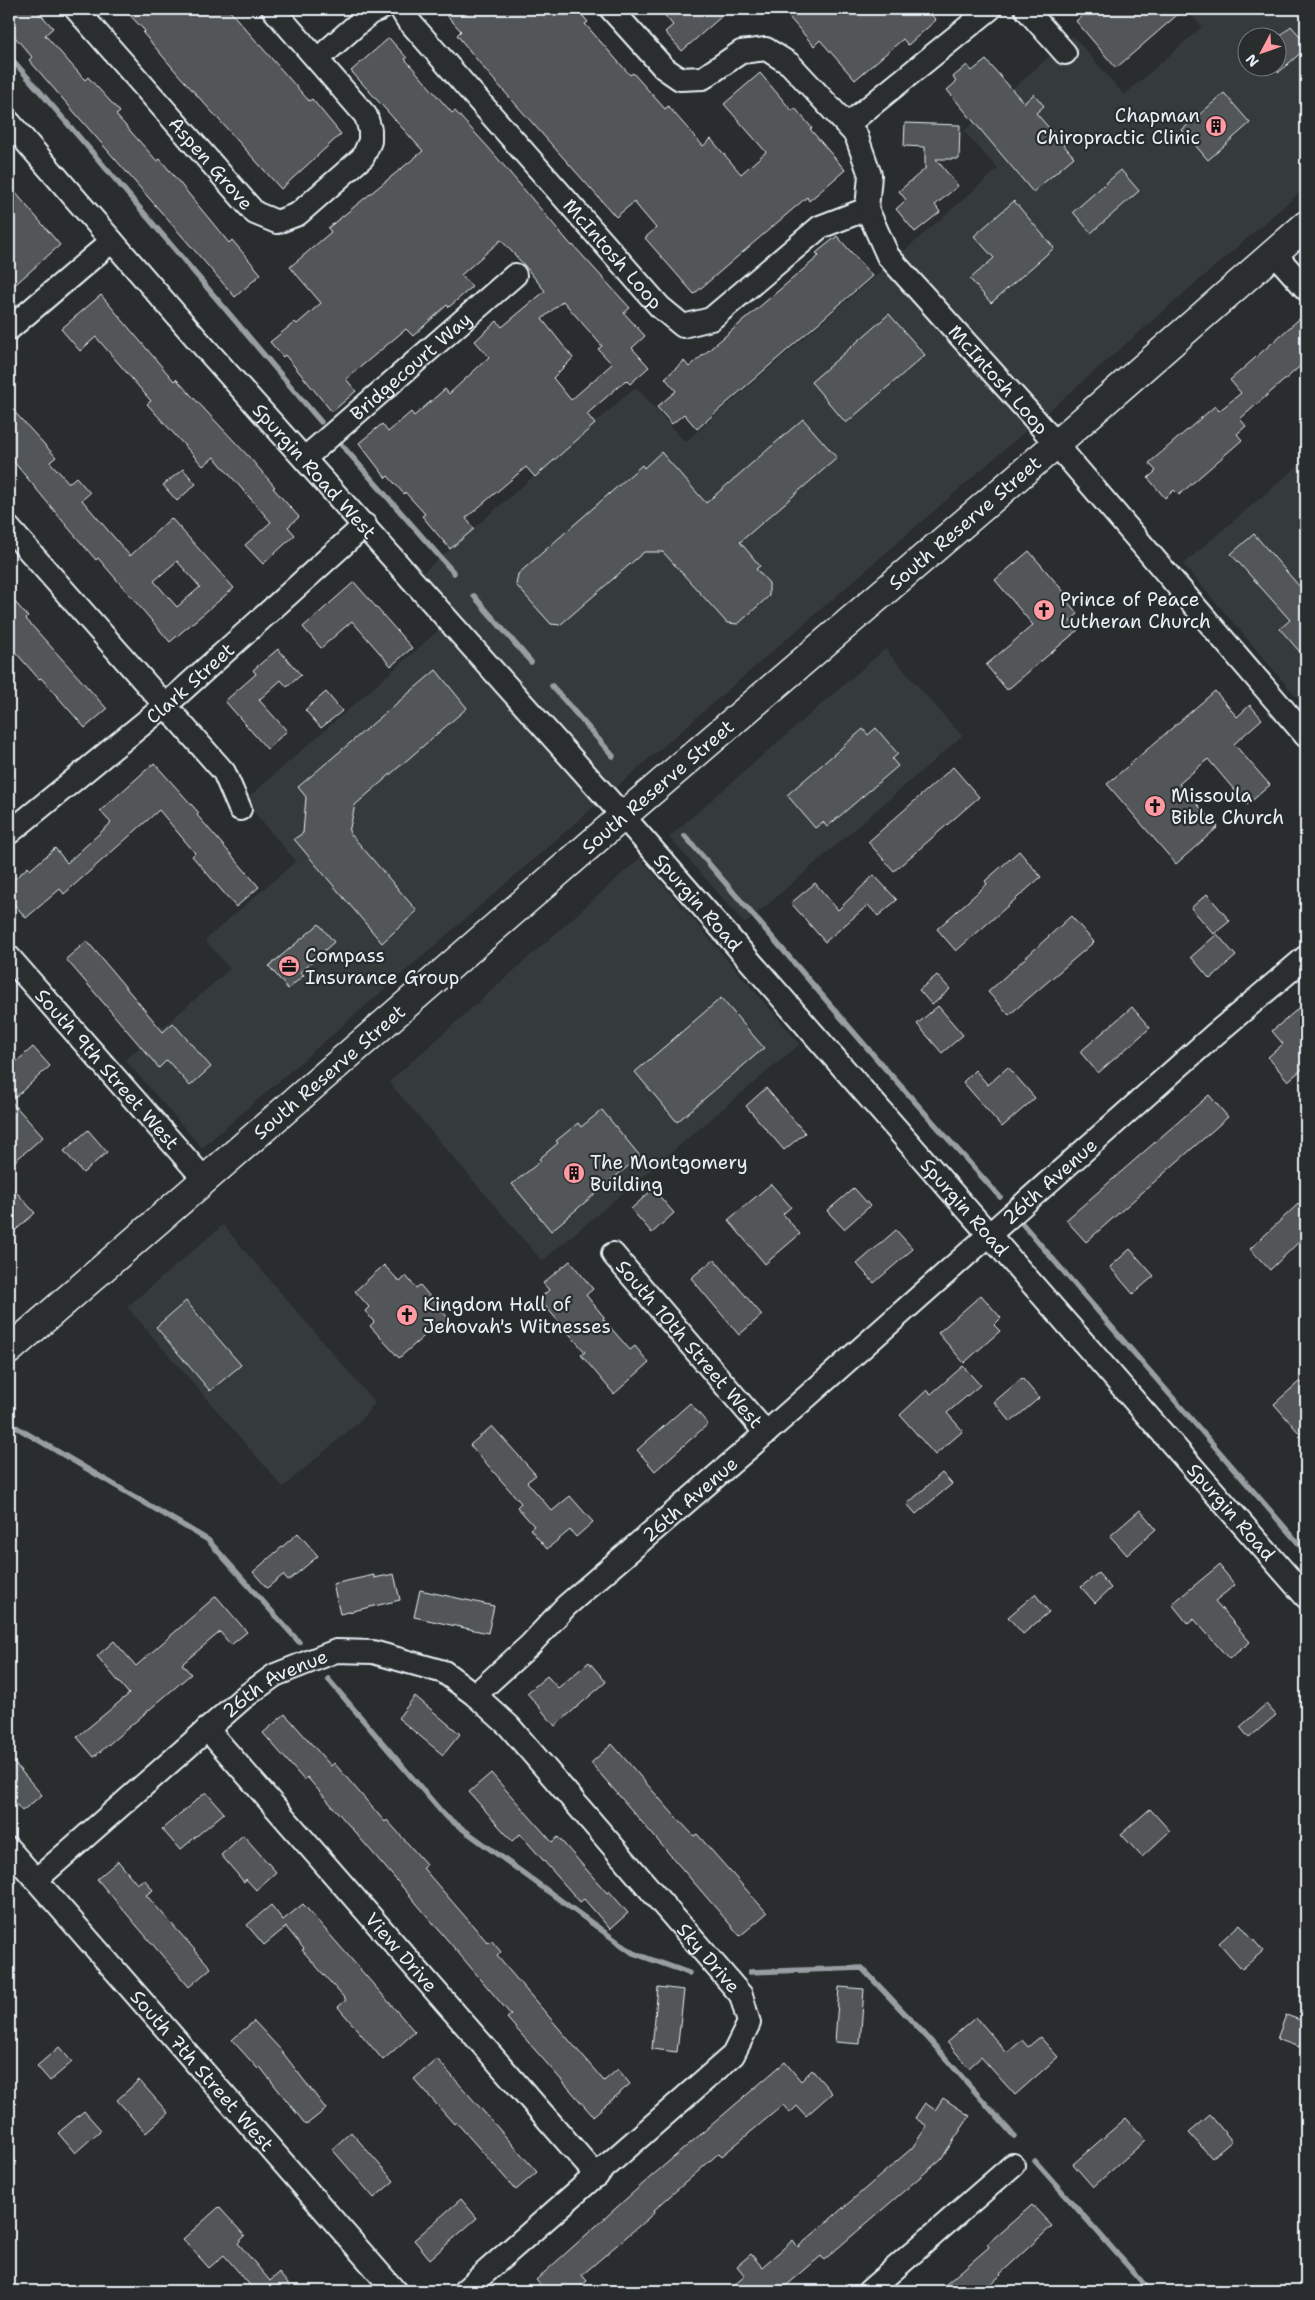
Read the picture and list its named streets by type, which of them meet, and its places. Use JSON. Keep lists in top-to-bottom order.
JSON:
{
  "streets": {
    "highway": ["South Reserve Street"],
    "street": [
      "Aspen Grove",
      "McIntosh Loop",
      "Bridgecourt Way",
      "Spurgin Road West",
      "Clark Street",
      "Spurgin Road",
      "South 9th Street West",
      "26th Avenue",
      "South 10th Street West",
      "View Drive",
      "Sky Drive",
      "South 7th Street West"
    ]
  },
  "crossings": [
    ["McIntosh Loop", "South Reserve Street"],
    ["Bridgecourt Way", "Spurgin Road West"],
    ["Spurgin Road West", "South Reserve Street"],
    ["Spurgin Road West", "Clark Street"],
    ["Spurgin Road West", "Spurgin Road"],
    ["South Reserve Street", "Spurgin Road"],
    ["South Reserve Street", "South 9th Street West"],
    ["Spurgin Road", "26th Avenue"],
    ["26th Avenue", "South 10th Street West"],
    ["26th Avenue", "View Drive"],
    ["26th Avenue", "Sky Drive"],
    ["26th Avenue", "South 7th Street West"],
    ["View Drive", "Sky Drive"]
  ],
  "places": {
    "building": ["Chapman Chiropractic Clinic", "The Montgomery Building"],
    "church": ["Prince of Peace Lutheran Church", "Missoula Bible Church", "Kingdom Hall of Jehovah's Witnesses"],
    "office": ["Compass Insurance Group"]
  },
  "north": "bottom left"
}
